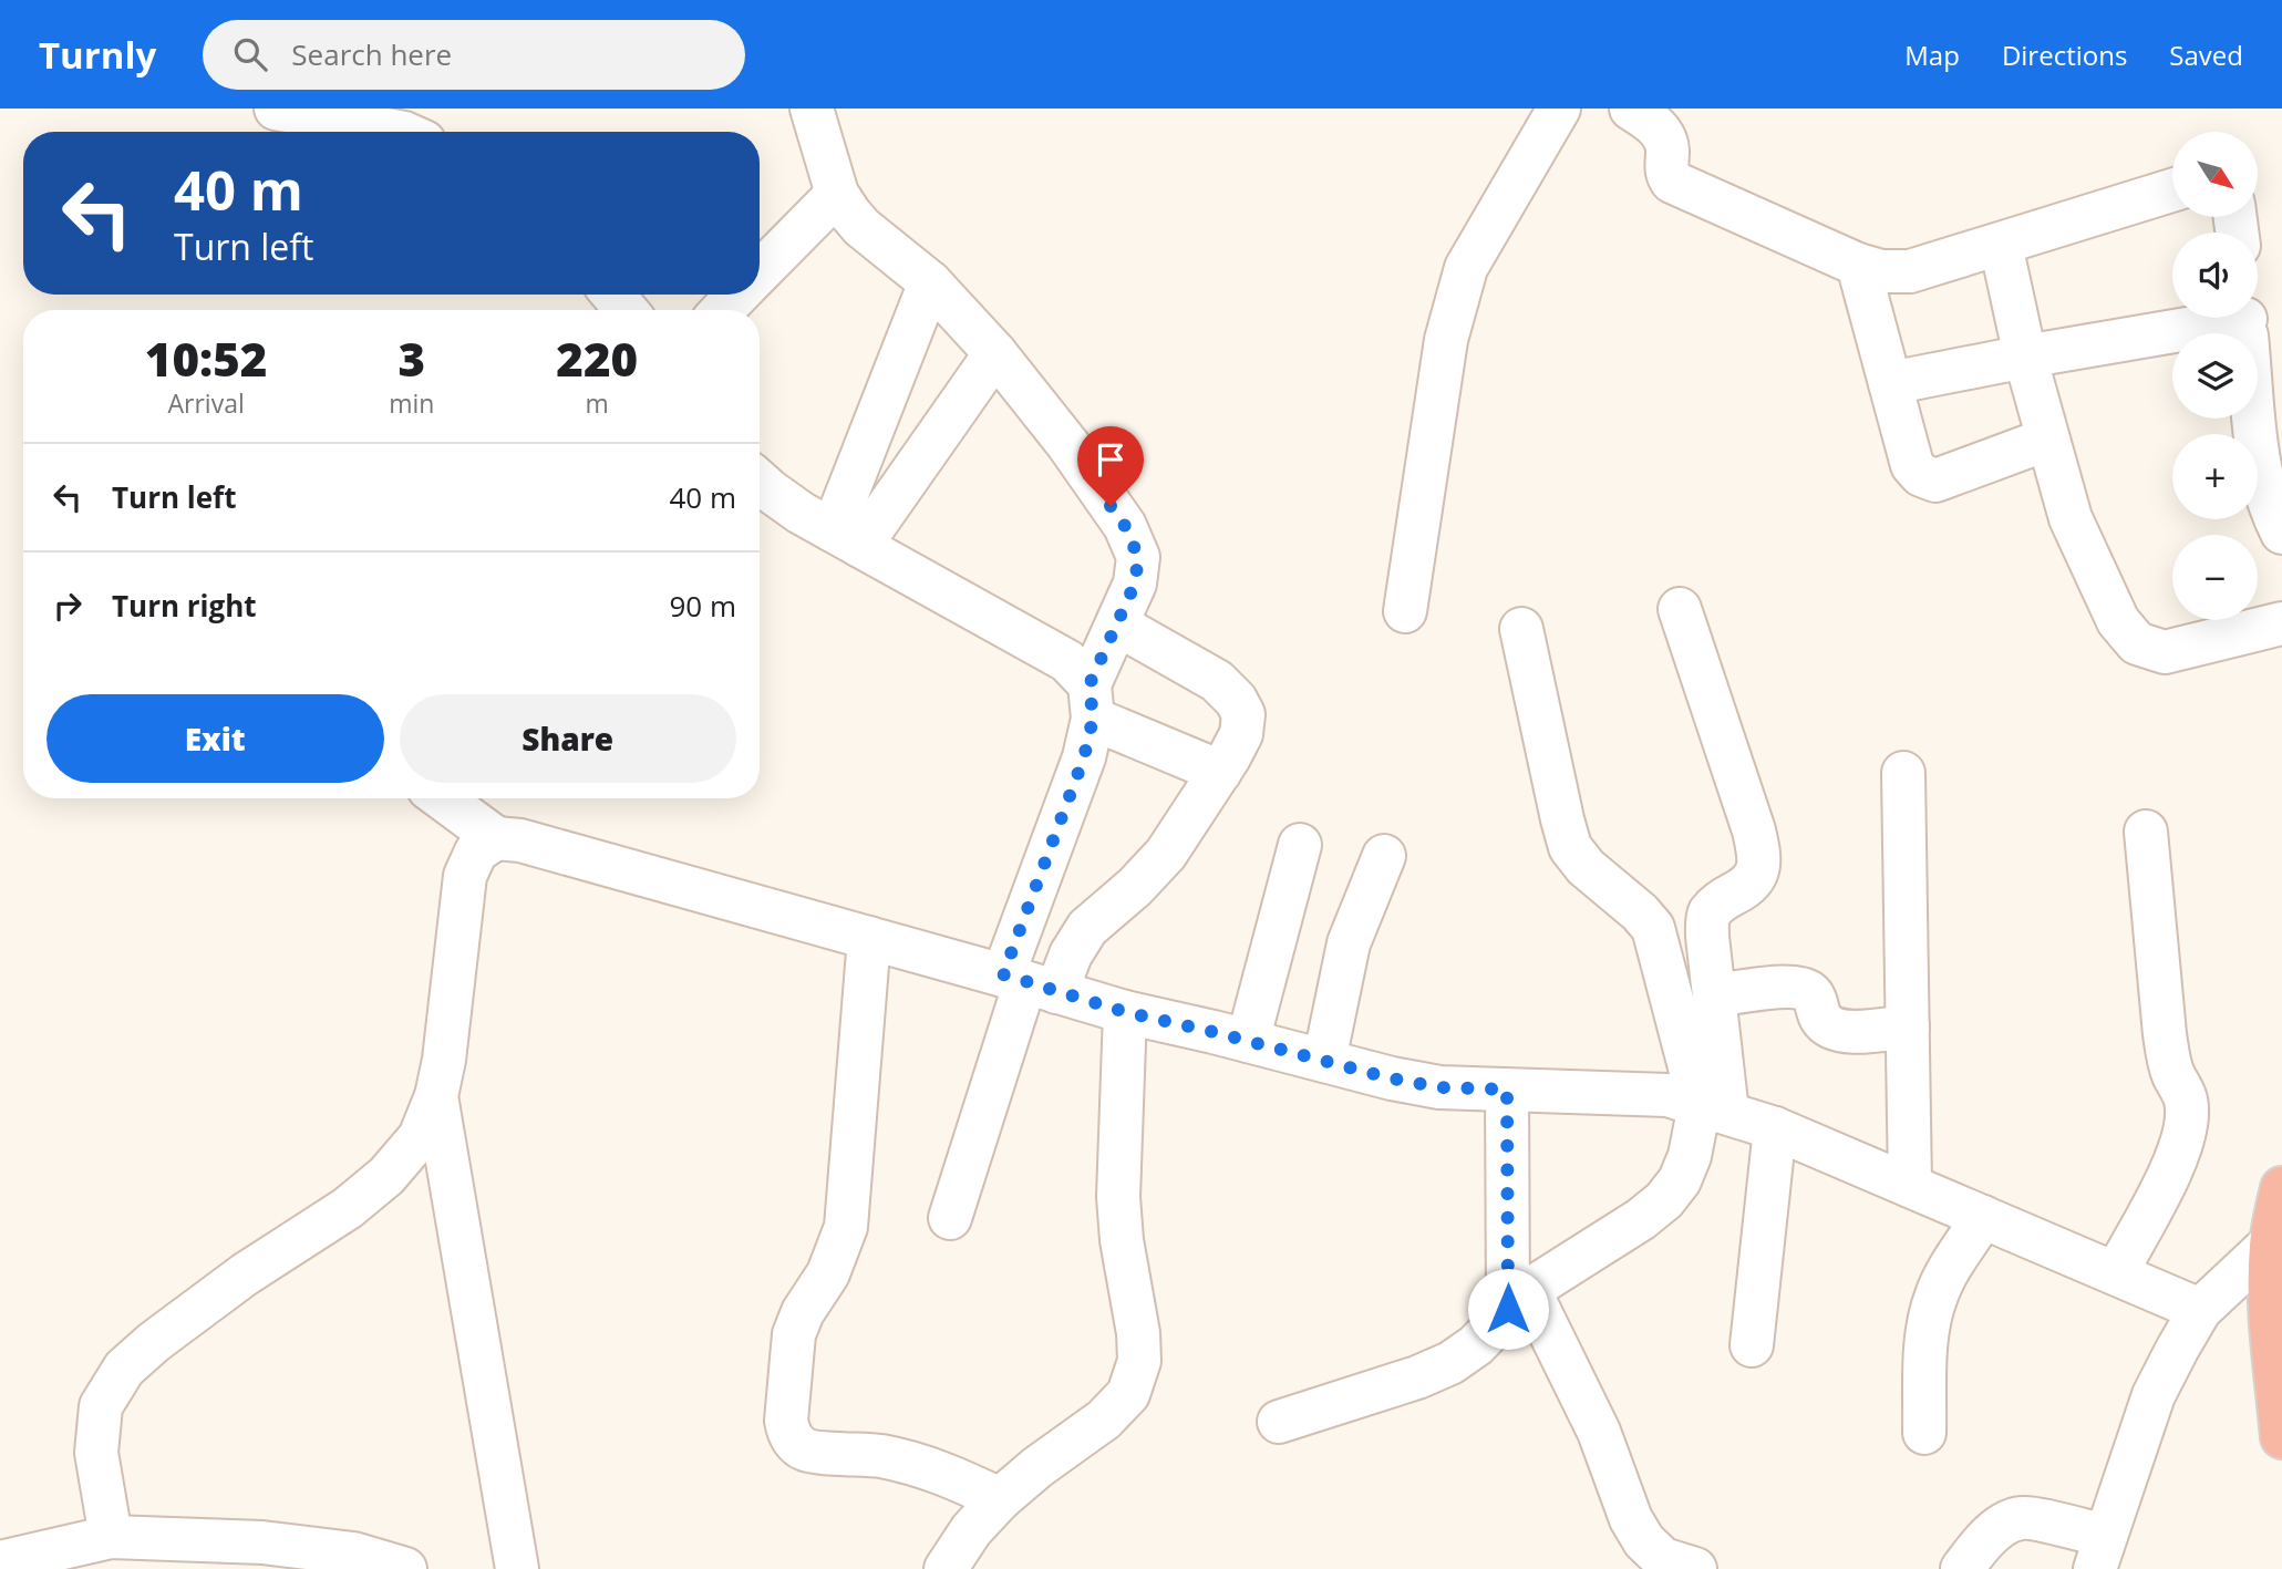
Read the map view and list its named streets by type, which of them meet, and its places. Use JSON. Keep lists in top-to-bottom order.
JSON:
{
  "north": "bottom right",
  "page": {
    "header": "Turnly",
    "search": "Search here",
    "nav": ["Map", "Directions", "Saved"],
    "map_buttons": ["+", "−"],
    "turn": ["40 m", "Turn left"],
    "eta": [
      "10:52",
      "Arrival",
      "3",
      "min",
      "220",
      "m"
    ],
    "list": [
      {
        "name": "Turn left",
        "value": "40 m"
      },
      {
        "name": "Turn right",
        "value": "90 m"
      }
    ],
    "buttons": ["Exit", "Share"]
  }
}
